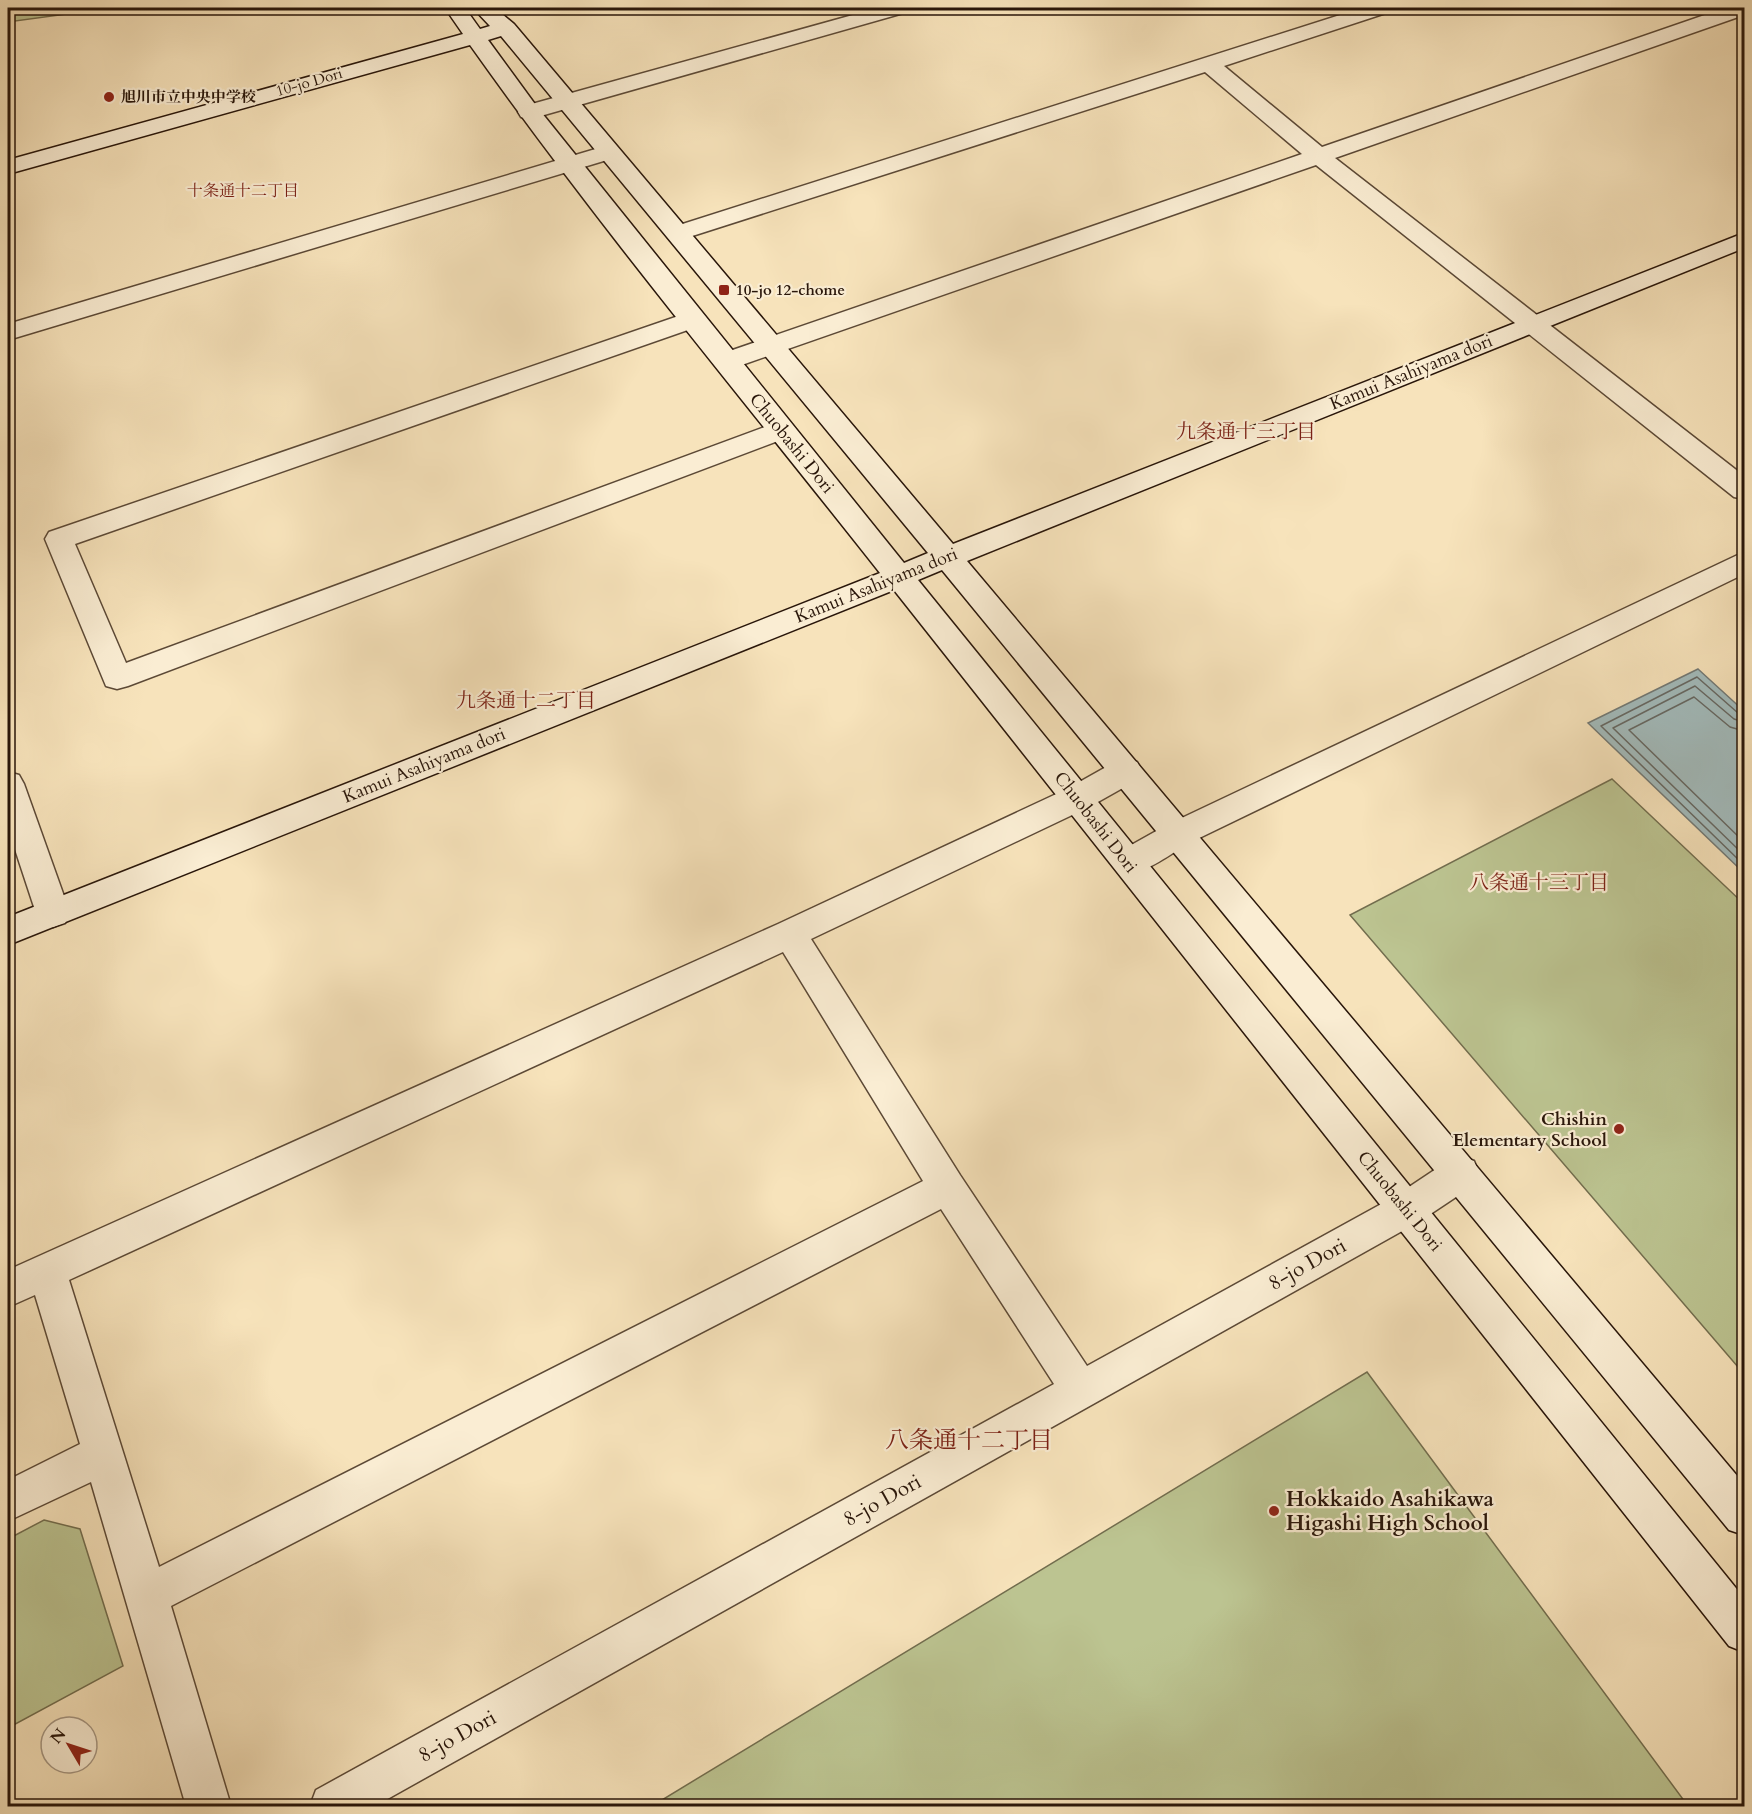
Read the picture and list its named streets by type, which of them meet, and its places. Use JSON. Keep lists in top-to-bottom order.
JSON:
{
  "streets": {
    "street": [
      "10-jo Dori",
      "Kamui Asahiyama dori",
      "Chuobashi Dori",
      "8-jo Dori"
    ]
  },
  "crossings": [
    ["10-jo Dori", "Chuobashi Dori"],
    ["Kamui Asahiyama dori", "Chuobashi Dori"],
    ["Chuobashi Dori", "8-jo Dori"]
  ],
  "districts": [
    "十条通十二丁目",
    "九条通十三丁目",
    "九条通十二丁目",
    "八条通十三丁目",
    "八条通十二丁目"
  ],
  "places": {
    "other": ["旭川市立中央中学校", "Chishin Elementary School", "Hokkaido Asahikawa Higashi High School"],
    "transit": ["10-jo 12-chome"]
  },
  "north": "top left"
}
